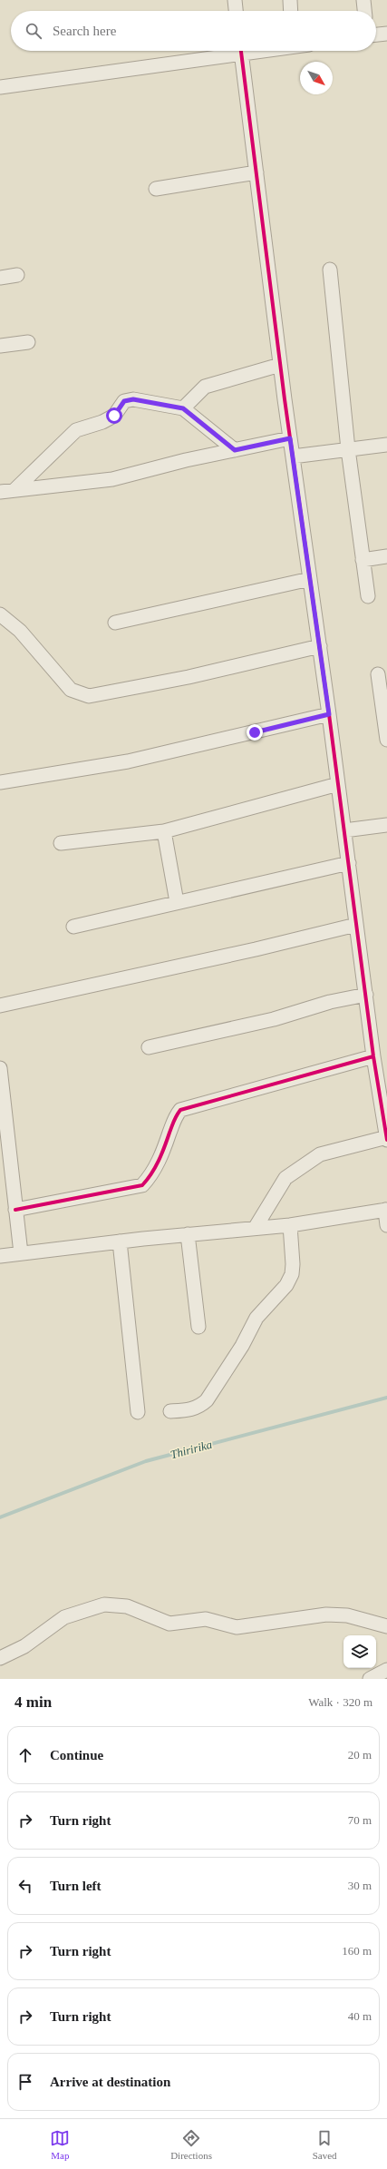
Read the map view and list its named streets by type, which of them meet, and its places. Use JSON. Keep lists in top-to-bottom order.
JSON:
{
  "water": ["Thiririka"],
  "north": "bottom right",
  "page": {
    "search": "Search here",
    "heading": ["4 min", "Walk · 320 m"],
    "list": [
      ["Continue", "20 m"],
      ["Turn right", "70 m"],
      ["Turn left", "30 m"],
      ["Turn right", "160 m"],
      ["Turn right", "40 m"],
      "Arrive at destination"
    ],
    "nav": ["Map", "Directions", "Saved"]
  }
}
